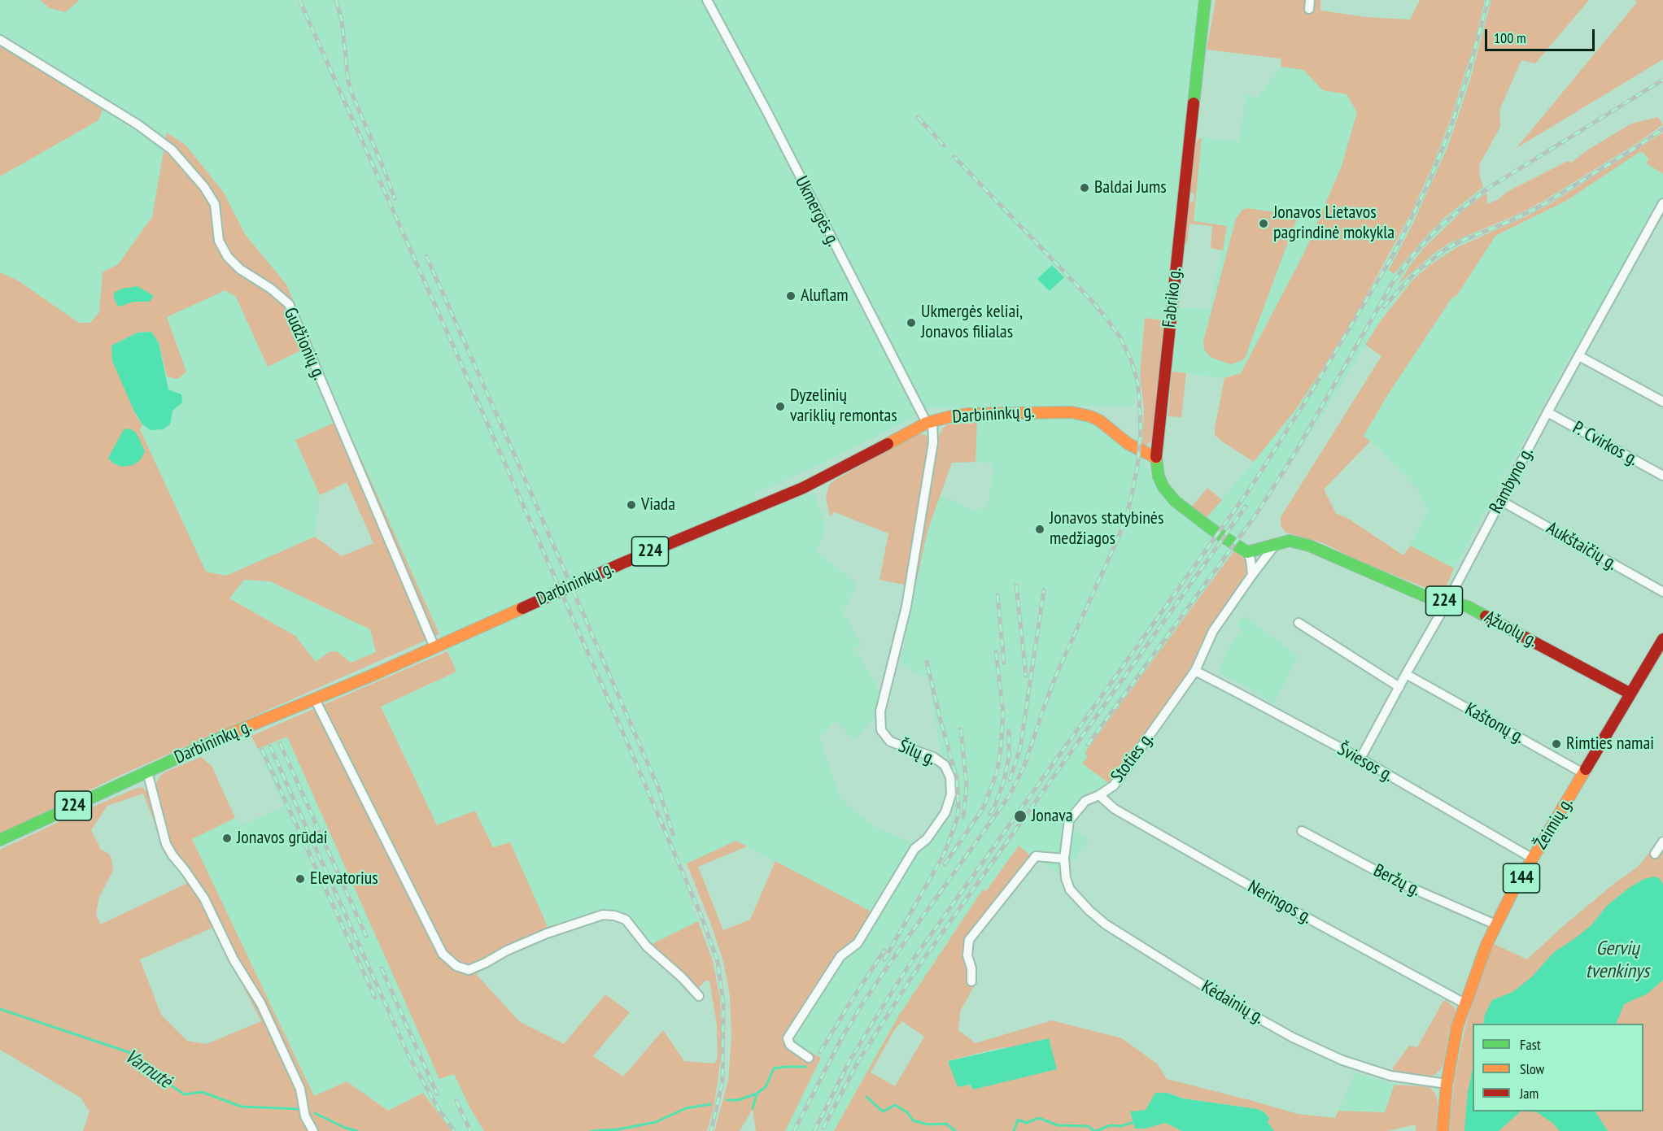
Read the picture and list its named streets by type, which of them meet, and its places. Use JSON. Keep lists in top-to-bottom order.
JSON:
{
  "streets": {
    "main road": [
      "Fabriko g.",
      "Darbininkų g.",
      "224",
      "Ąžuolų g.",
      "Žeimių g.",
      "144"
    ],
    "street": [
      "Ukmergės g.",
      "Gudžionių g.",
      "P. Cvirkos g.",
      "Rambyno g.",
      "Aukštaičių g.",
      "Kaštonų g.",
      "Šilų g.",
      "Stoties g.",
      "Šviesos g.",
      "Beržų g.",
      "Neringos g.",
      "Kėdainių g."
    ]
  },
  "crossings": [
    ["Ukmergės g.", "Darbininkų g."],
    ["Ukmergės g.", "Šilų g."],
    ["Fabriko g.", "Darbininkų g."],
    ["Fabriko g.", "Ąžuolų g."],
    ["Gudžionių g.", "Darbininkų g."],
    ["Darbininkų g.", "Šilų g."],
    ["P. Cvirkos g.", "Rambyno g."],
    ["Rambyno g.", "Aukštaičių g."],
    ["Rambyno g.", "Ąžuolų g."],
    ["Rambyno g.", "Kaštonų g."],
    ["Rambyno g.", "Šviesos g."],
    ["Ąžuolų g.", "Stoties g."],
    ["Ąžuolų g.", "Žeimių g."],
    ["Kaštonų g.", "Žeimių g."],
    ["Stoties g.", "Šviesos g."],
    ["Stoties g.", "Neringos g."],
    ["Stoties g.", "Kėdainių g."],
    ["Šviesos g.", "Žeimių g."],
    ["Žeimių g.", "Beržų g."],
    ["Žeimių g.", "Neringos g."],
    ["Žeimių g.", "Kėdainių g."]
  ],
  "water": ["Gervių tvenkinys", "Varnutė"],
  "places": [
    "Baldai Jums",
    "Jonavos Lietavos pagrindinė mokykla",
    "Aluflam",
    "Ukmergės keliai, Jonavos filialas",
    "Dyzelinių variklių remontas",
    "Viada",
    "Jonavos statybinės medžiagos",
    "Rimties namai",
    "Jonava",
    "Jonavos grūdai",
    "Elevatorius"
  ],
  "legend": ["Fast", "Slow", "Jam"],
  "scale_bar": "100 m"
}
